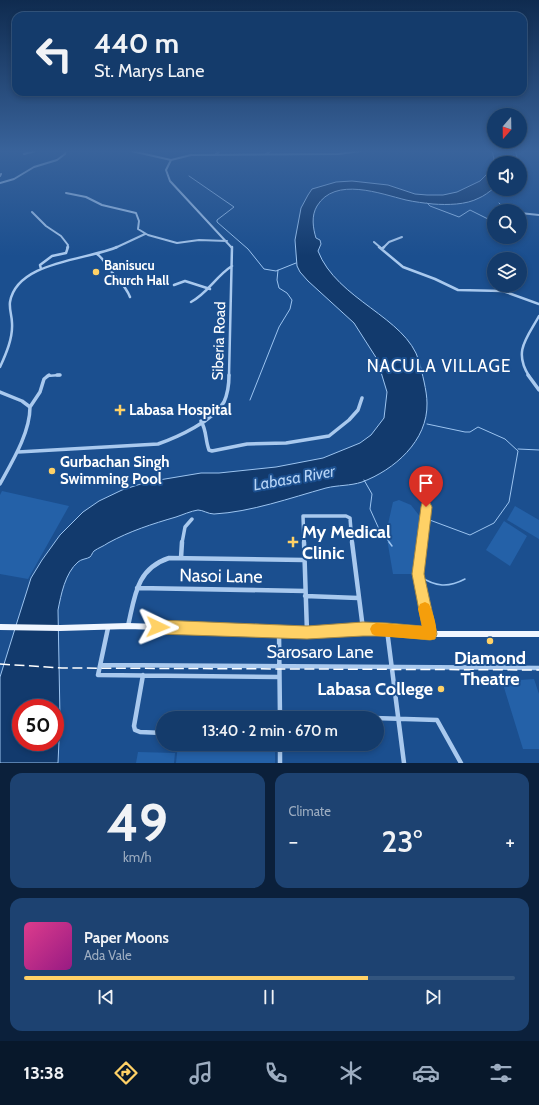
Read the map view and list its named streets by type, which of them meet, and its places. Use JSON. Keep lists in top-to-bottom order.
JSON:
{
  "streets": {
    "street": ["Siberia Road", "Nasoi Lane", "Sarosaro Lane"]
  },
  "districts": ["NACULA VILLAGE"],
  "water": ["Labasa River"],
  "places": {
    "other": [
      "Banisucu Church Hall",
      "Gurbachan Singh Swimming Pool",
      "Diamond Theatre",
      "Labasa College"
    ],
    "health": ["Labasa Hospital", "My Medical Clinic"]
  },
  "north": "bottom",
  "page": {
    "turn": ["440 m", "St. Marys Lane"],
    "limit": "50",
    "trip": "13:40 · 2 min · 670 m",
    "tile": [
      ["49", "km/h"],
      "Climate"
    ],
    "heat": ["−", "23°", "+"],
    "song": ["Paper Moons", "Ada Vale"],
    "tabs": "13:38"
  }
}
